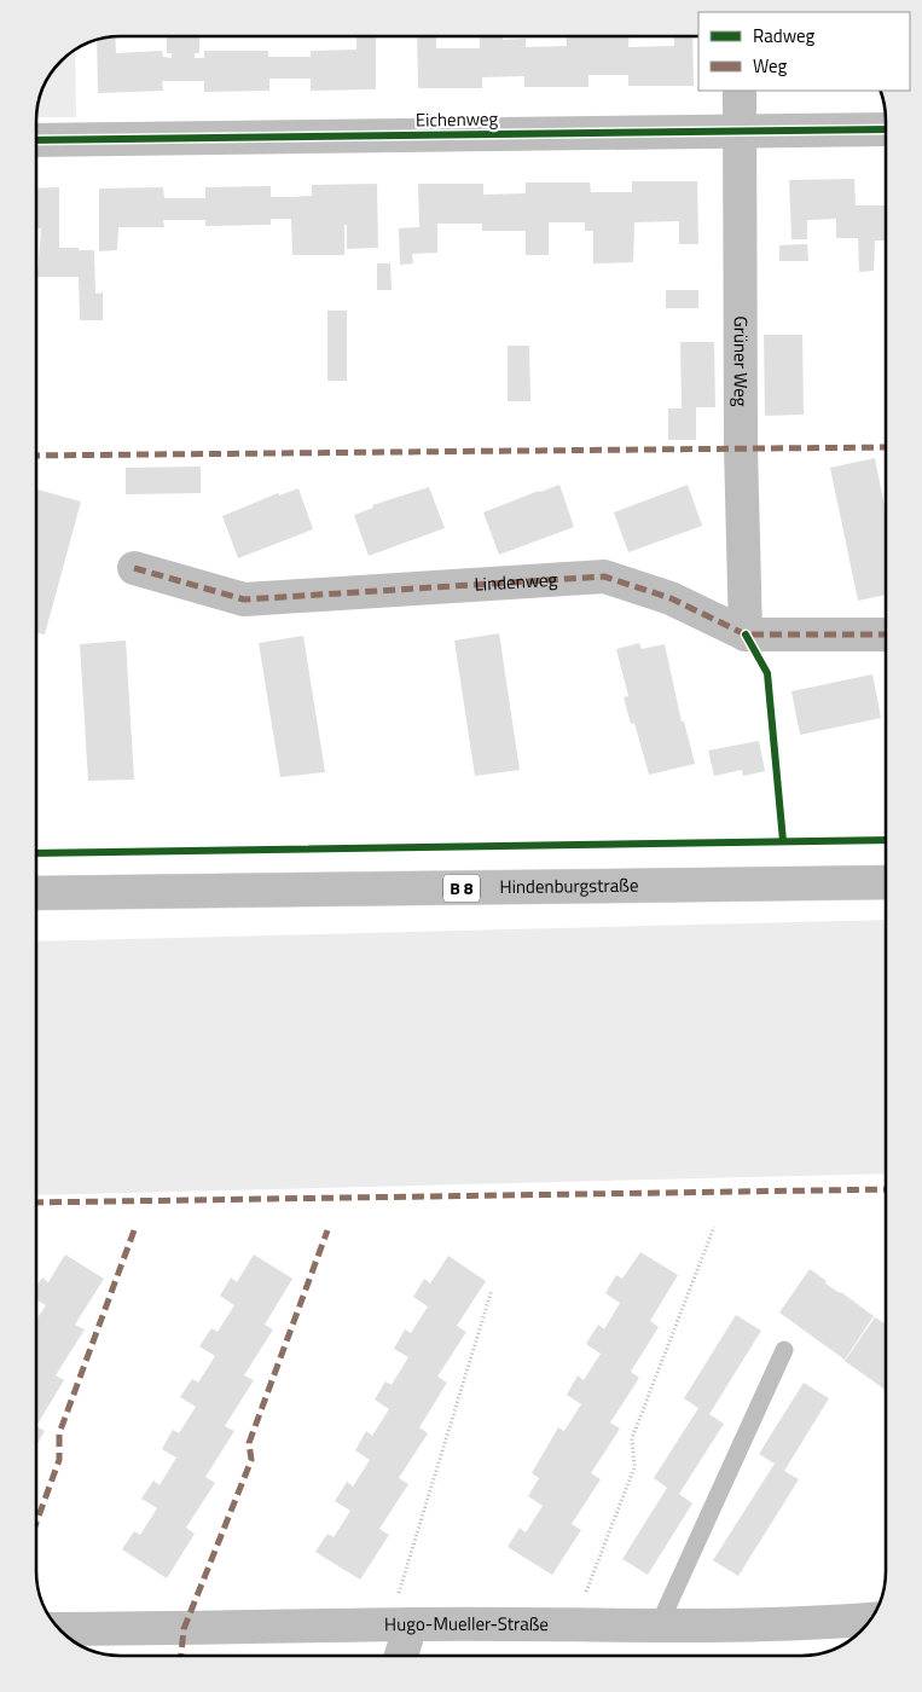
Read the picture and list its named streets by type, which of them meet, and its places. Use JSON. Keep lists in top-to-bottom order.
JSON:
{
  "streets": {
    "street": [
      "Eichenweg",
      "Grüner Weg",
      "Lindenweg",
      "Hindenburgstraße",
      "B 8",
      "Hugo-Mueller-Straße"
    ]
  },
  "crossings": [
    ["Eichenweg", "Grüner Weg"],
    ["Grüner Weg", "Lindenweg"]
  ],
  "legend": ["Radweg", "Weg"]
}
